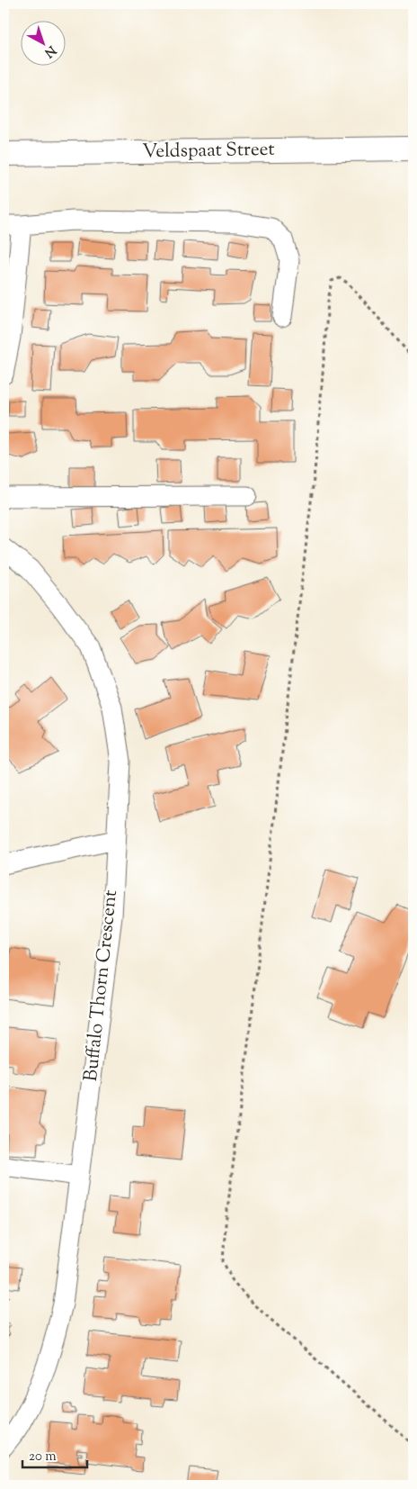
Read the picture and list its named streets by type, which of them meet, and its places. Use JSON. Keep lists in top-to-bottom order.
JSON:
{
  "streets": {
    "street": ["Veldspaat Street", "Buffalo Thorn Crescent"]
  },
  "scale_bar": "20 m",
  "north": "bottom right"
}
